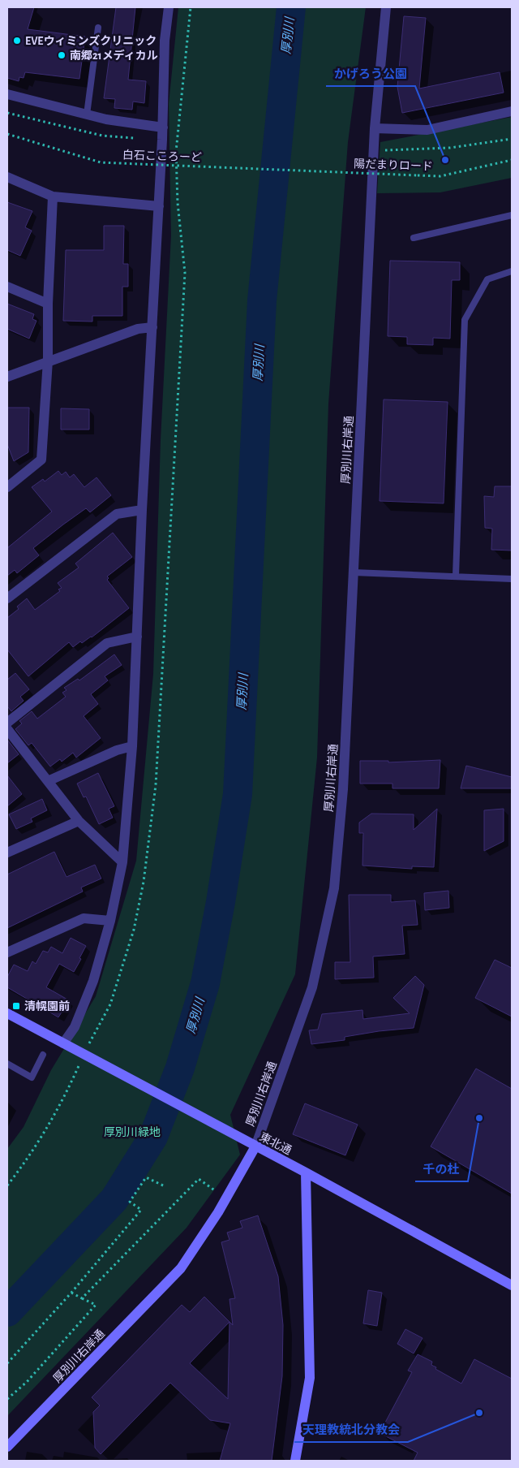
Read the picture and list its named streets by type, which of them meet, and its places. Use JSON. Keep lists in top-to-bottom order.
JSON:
{
  "streets": {
    "street": ["厚別川右岸通", "東北通"],
    "path": ["白石こころーど", "陽だまりロード"]
  },
  "crossings": [
    ["白石こころーど", "陽だまりロード"],
    ["厚別川右岸通", "東北通"]
  ],
  "water": ["厚別川"],
  "parks": ["厚別川緑地"],
  "places": {
    "other": [
      "EVEウィミンズクリニック",
      "南郷21メディカル",
      "かげろう公園",
      "千の杜",
      "天理教統北分教会"
    ],
    "transit": ["清幌園前"]
  }
}
